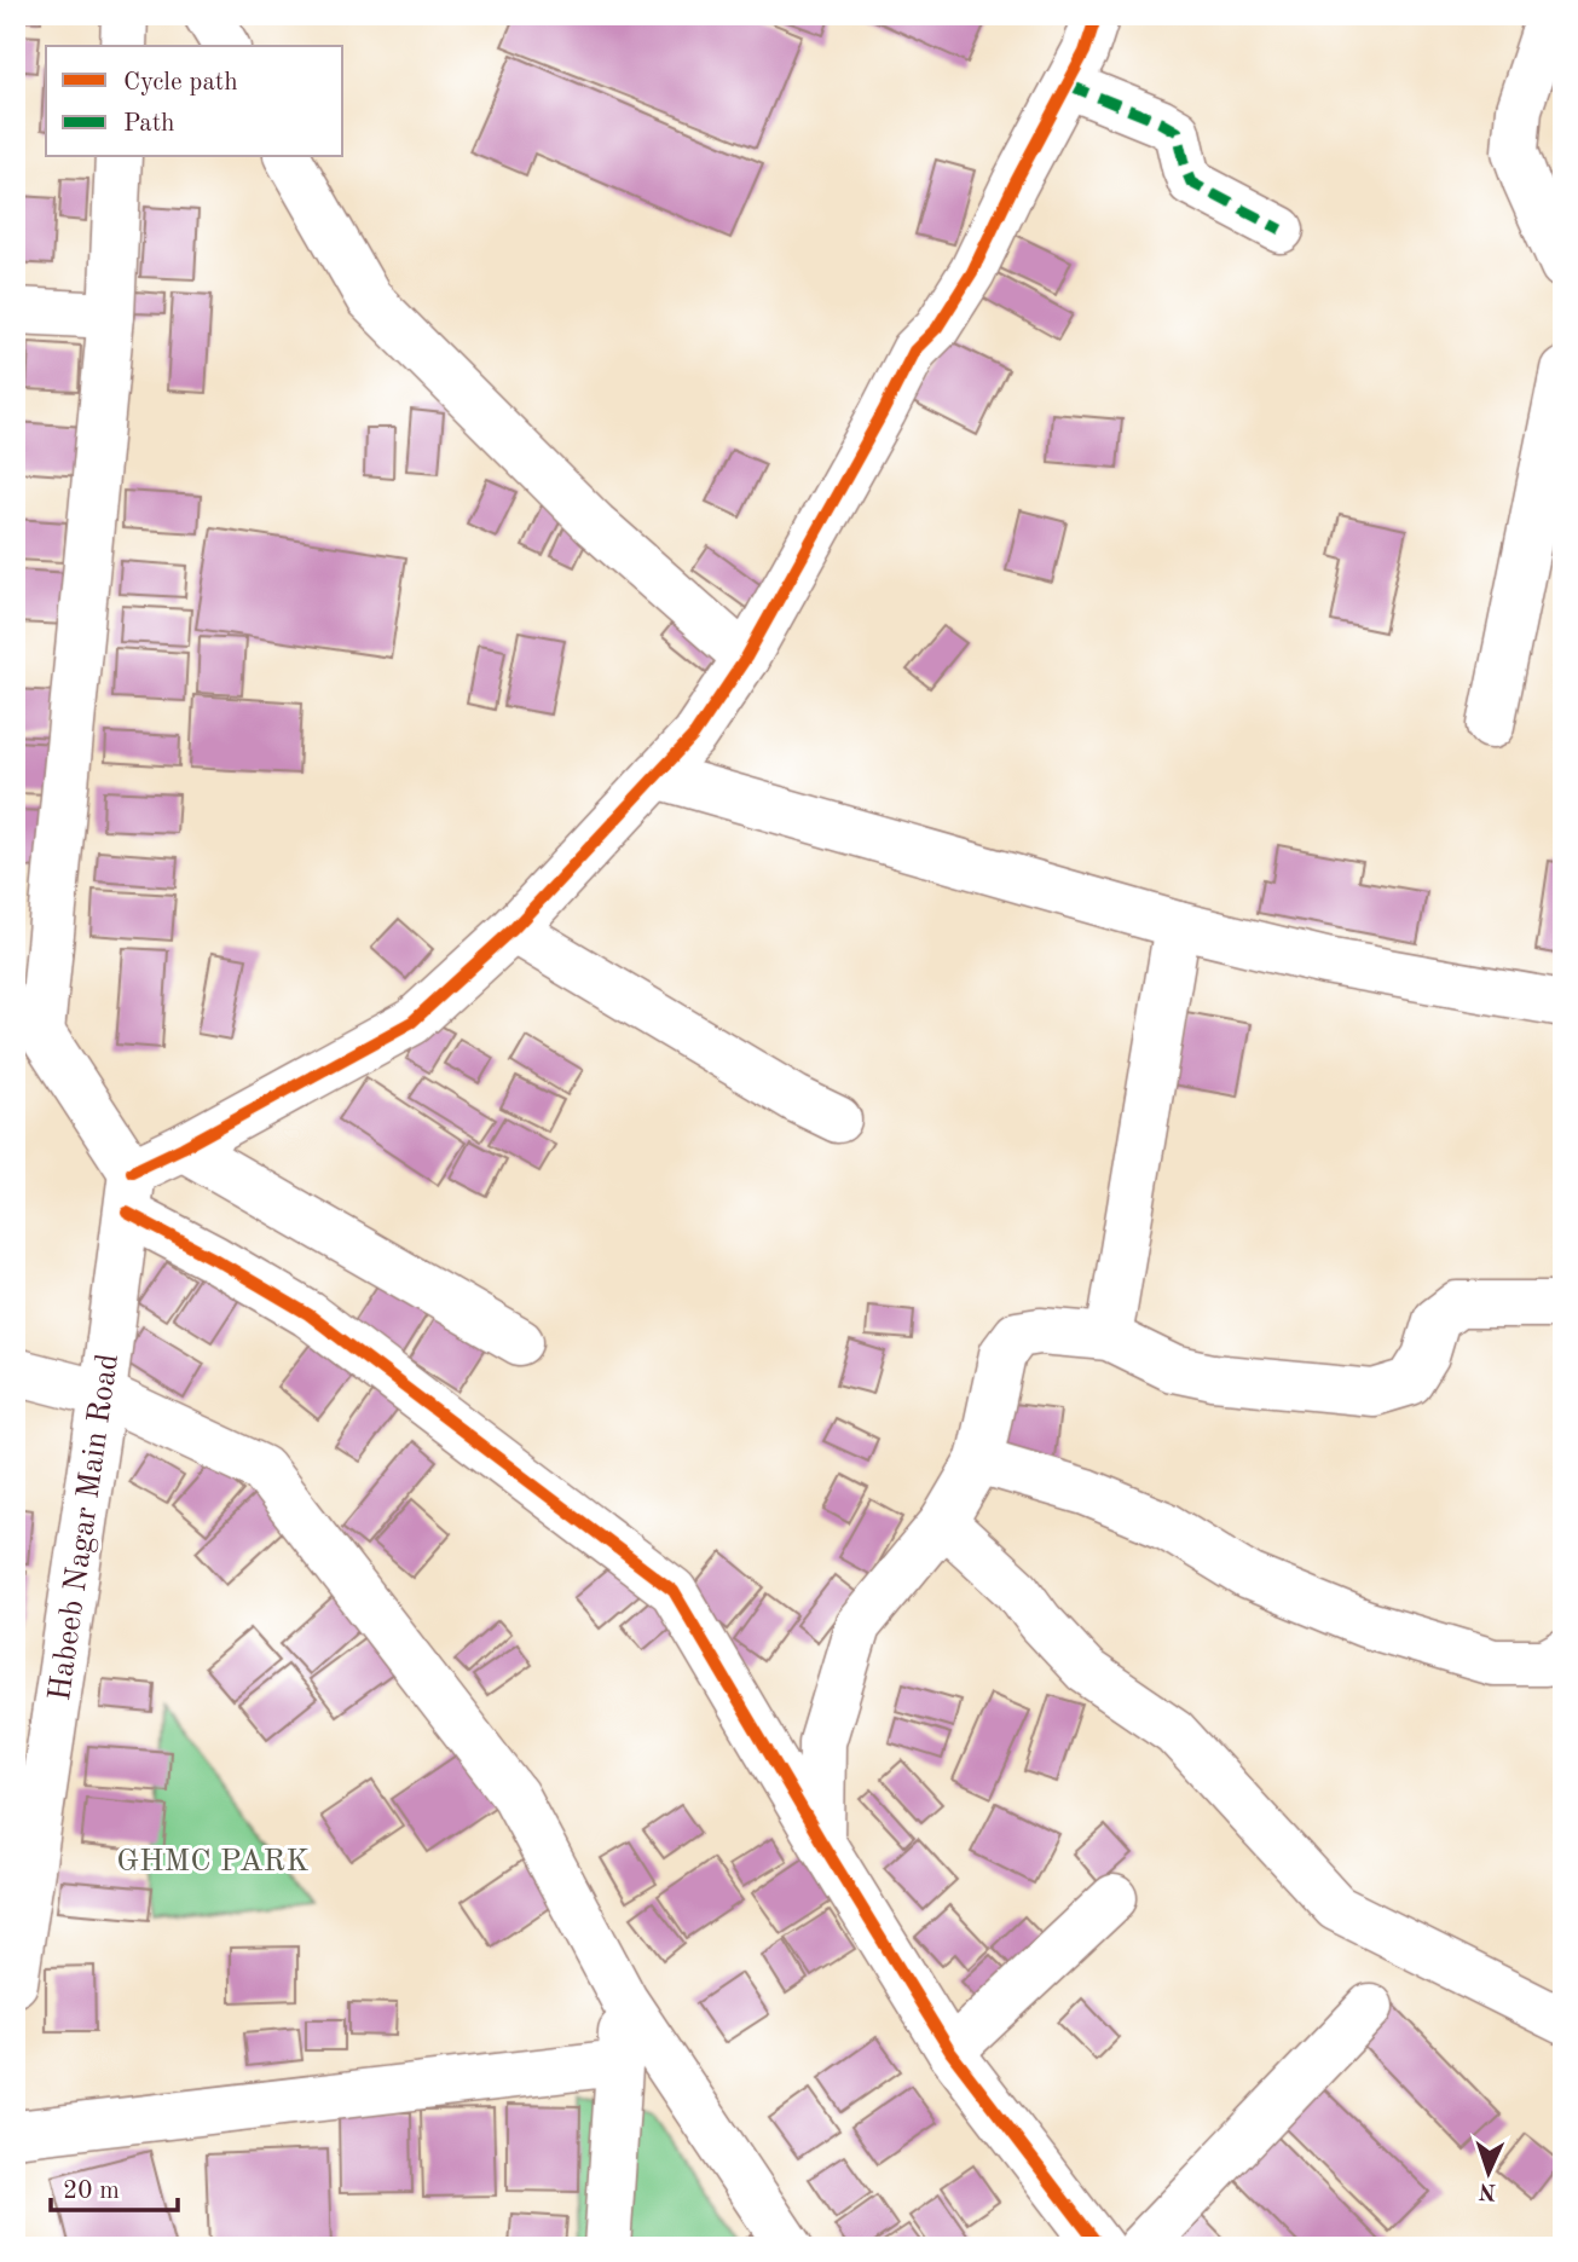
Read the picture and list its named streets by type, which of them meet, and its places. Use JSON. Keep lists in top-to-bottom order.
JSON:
{
  "streets": {
    "street": ["Habeeb Nagar Main Road"]
  },
  "parks": ["GHMC PARK"],
  "legend": ["Cycle path", "Path"],
  "scale_bar": "20 m",
  "north": "bottom"
}
